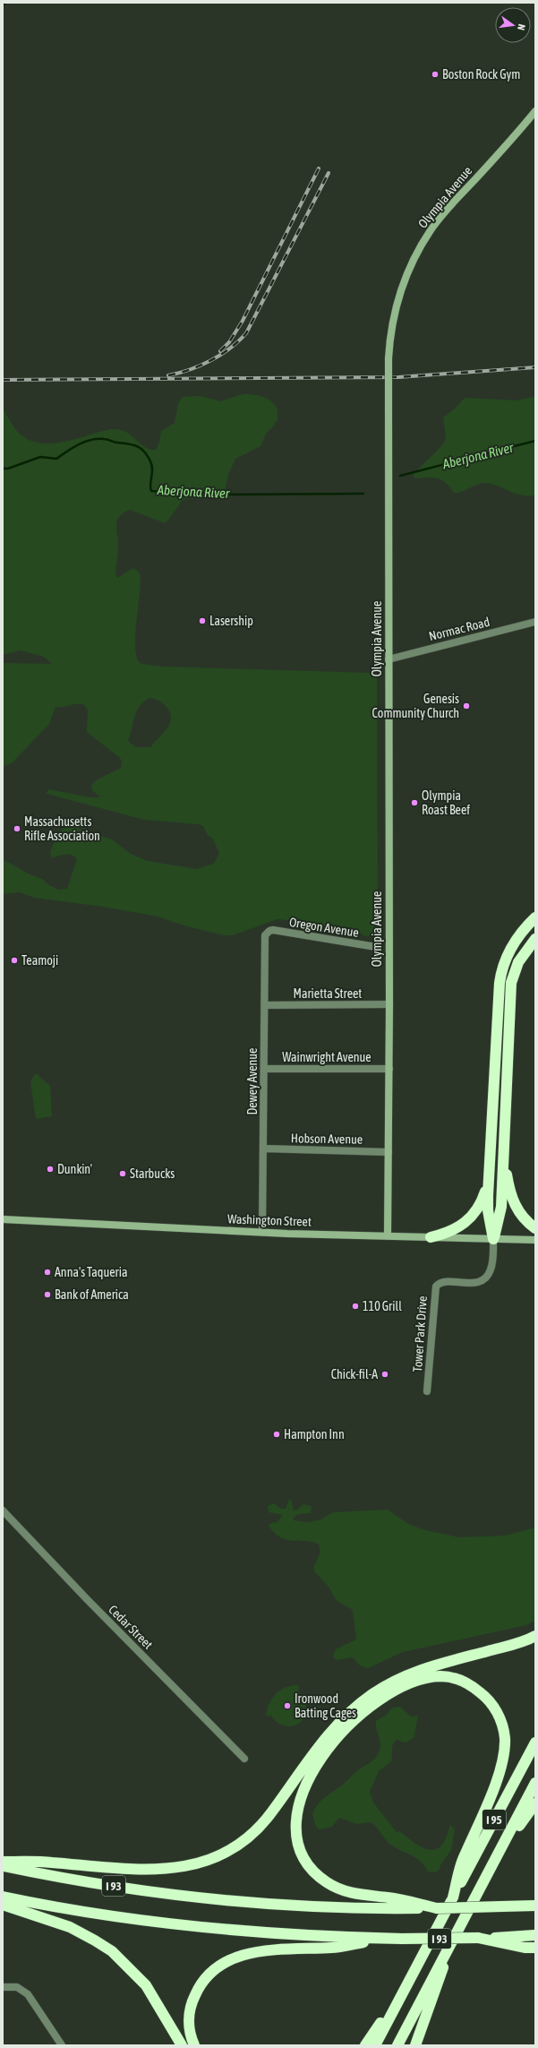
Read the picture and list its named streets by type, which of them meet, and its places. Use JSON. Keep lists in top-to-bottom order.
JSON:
{
  "streets": {
    "highway": ["I 95", "I 93"],
    "main road": ["Olympia Avenue", "Washington Street"],
    "street": [
      "Normac Road",
      "Oregon Avenue",
      "Marietta Street",
      "Wainwright Avenue",
      "Dewey Avenue",
      "Hobson Avenue",
      "Tower Park Drive",
      "Cedar Street"
    ]
  },
  "crossings": [
    ["Olympia Avenue", "Normac Road"],
    ["Olympia Avenue", "Marietta Street"],
    ["Olympia Avenue", "Wainwright Avenue"],
    ["Olympia Avenue", "Hobson Avenue"],
    ["Olympia Avenue", "Washington Street"],
    ["Oregon Avenue", "Dewey Avenue"],
    ["Marietta Street", "Dewey Avenue"],
    ["Wainwright Avenue", "Dewey Avenue"],
    ["Dewey Avenue", "Hobson Avenue"],
    ["Dewey Avenue", "Washington Street"],
    ["Washington Street", "Tower Park Drive"]
  ],
  "water": ["Aberjona River"],
  "places": [
    "Boston Rock Gym",
    "Lasership",
    "Genesis Community Church",
    "Olympia Roast Beef",
    "Massachusetts Rifle Association",
    "Teamoji",
    "Dunkin'",
    "Starbucks",
    "Anna's Taqueria",
    "Bank of America",
    "110 Grill",
    "Chick-fil-A",
    "Hampton Inn",
    "Ironwood Batting Cages"
  ],
  "north": "right"
}
